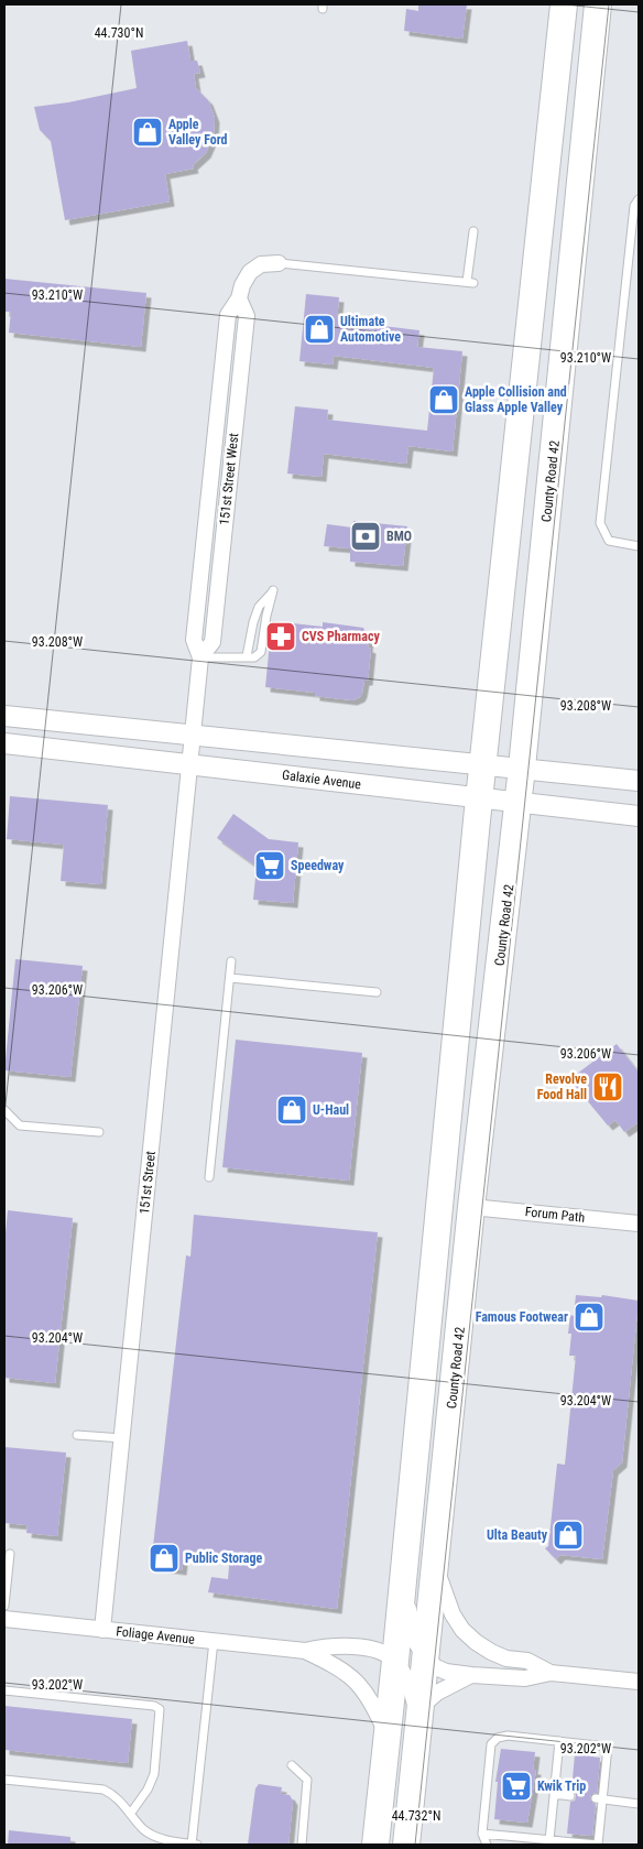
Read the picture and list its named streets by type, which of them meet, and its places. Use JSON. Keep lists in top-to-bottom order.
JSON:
{
  "streets": {
    "highway": ["County Road 42"],
    "street": [
      "151st Street West",
      "Galaxie Avenue",
      "151st Street",
      "Forum Path",
      "Foliage Avenue"
    ]
  },
  "crossings": [
    ["151st Street West", "151st Street"],
    ["County Road 42", "Galaxie Avenue"],
    ["County Road 42", "Forum Path"],
    ["Galaxie Avenue", "151st Street"],
    ["151st Street", "Foliage Avenue"]
  ],
  "places": {
    "shop": [
      "Apple Valley Ford",
      "Ultimate Automotive",
      "Apple Collision and Glass Apple Valley",
      "U-Haul",
      "Famous Footwear",
      "Ulta Beauty",
      "Public Storage"
    ],
    "bank": ["BMO"],
    "pharmacy": ["CVS Pharmacy"],
    "supermarket": ["Speedway", "Kwik Trip"],
    "restaurant": ["Revolve Food Hall"]
  },
  "coordinates": [
    "44.730°N",
    "93.210°W",
    "93.208°W",
    "93.206°W",
    "93.204°W",
    "93.202°W",
    "44.732°N"
  ]
}
